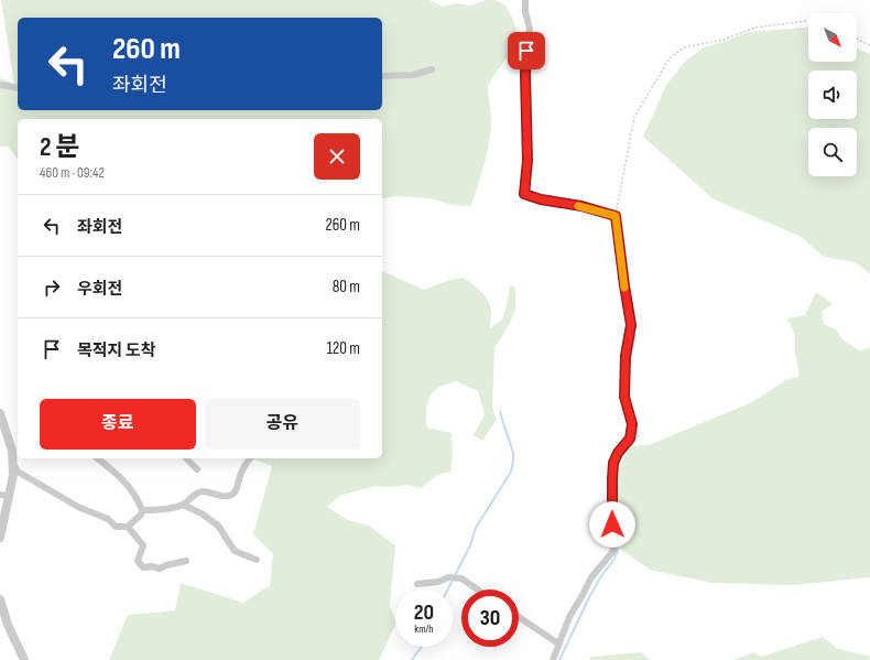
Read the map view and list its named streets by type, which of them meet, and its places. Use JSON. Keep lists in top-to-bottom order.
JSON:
{
  "north": "bottom right",
  "page": {
    "turn": ["260 m", "좌회전"],
    "heading": ["2 분", "460 m · 09:42"],
    "list": [
      {
        "name": "좌회전",
        "value": "260 m"
      },
      {
        "name": "우회전",
        "value": "80 m"
      },
      {
        "name": "목적지 도착",
        "value": "120 m"
      }
    ],
    "buttons": ["종료", "공유"],
    "speed": "20 km/h",
    "limit": "30"
  }
}
